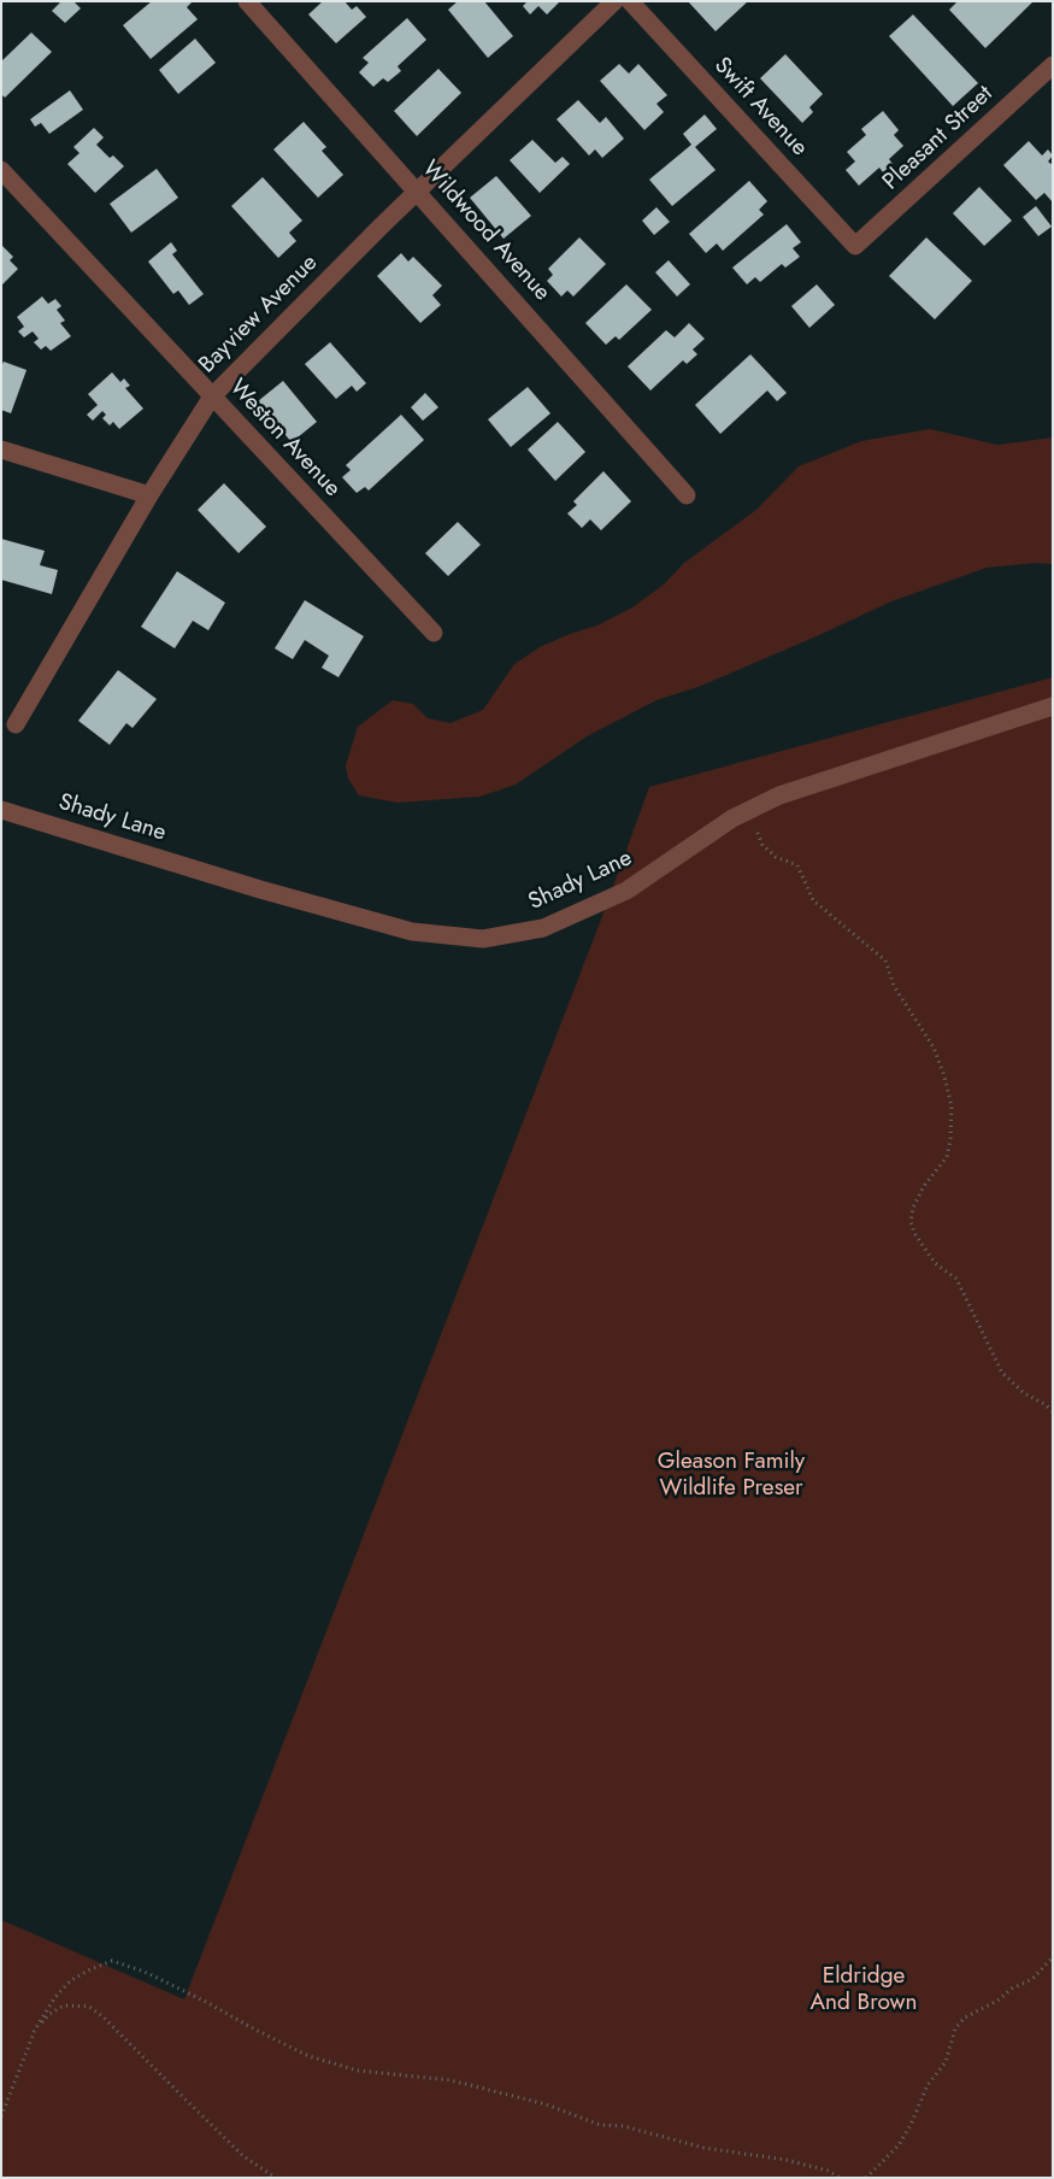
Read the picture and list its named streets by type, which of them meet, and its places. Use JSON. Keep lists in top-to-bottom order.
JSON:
{
  "streets": {
    "street": [
      "Swift Avenue",
      "Pleasant Street",
      "Wildwood Avenue",
      "Bayview Avenue",
      "Weston Avenue",
      "Shady Lane"
    ]
  },
  "crossings": [
    ["Swift Avenue", "Pleasant Street"],
    ["Wildwood Avenue", "Bayview Avenue"],
    ["Bayview Avenue", "Weston Avenue"]
  ],
  "parks": ["Gleason Family Wildlife Preser", "Eldridge And Brown"]
}
